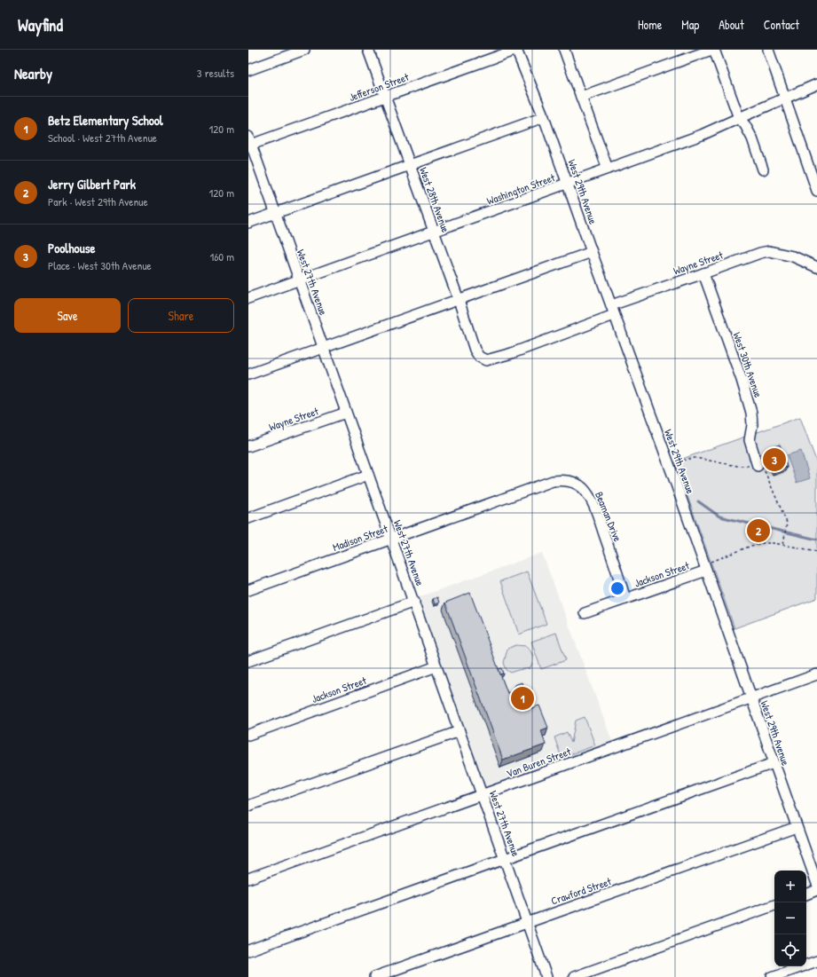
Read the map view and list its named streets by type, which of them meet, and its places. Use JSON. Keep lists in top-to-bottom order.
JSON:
{
  "streets": {
    "street": [
      "Jefferson Street",
      "Washington Street",
      "West 29th Avenue",
      "West 28th Avenue",
      "Wayne Street",
      "West 27th Avenue",
      "West 30th Avenue",
      "Beaman Drive",
      "Madison Street",
      "Jackson Street",
      "Van Buren Street",
      "Crawford Street"
    ]
  },
  "crossings": [
    ["Jefferson Street", "West 29th Avenue"],
    ["Jefferson Street", "West 28th Avenue"],
    ["Jefferson Street", "West 27th Avenue"],
    ["Washington Street", "West 29th Avenue"],
    ["Washington Street", "West 28th Avenue"],
    ["Washington Street", "West 27th Avenue"],
    ["West 29th Avenue", "West 28th Avenue"],
    ["West 29th Avenue", "Wayne Street"],
    ["West 29th Avenue", "Jackson Street"],
    ["West 29th Avenue", "Van Buren Street"],
    ["West 29th Avenue", "Crawford Street"],
    ["Wayne Street", "West 27th Avenue"],
    ["Wayne Street", "West 30th Avenue"],
    ["West 27th Avenue", "Madison Street"],
    ["West 27th Avenue", "Jackson Street"],
    ["West 27th Avenue", "Van Buren Street"],
    ["West 27th Avenue", "Crawford Street"],
    ["Beaman Drive", "Madison Street"],
    ["Beaman Drive", "Jackson Street"]
  ],
  "page": {
    "header": "Wayfind",
    "nav": [
      "Home",
      "Map",
      "About",
      "Contact"
    ],
    "heading": ["Nearby", "3 results"],
    "list": [
      {
        "mark": "1",
        "name": "Betz Elementary School",
        "note": "School · West 27th Avenue",
        "value": "120 m"
      },
      {
        "mark": "2",
        "name": "Jerry Gilbert Park",
        "note": "Park · West 29th Avenue",
        "value": "120 m"
      },
      {
        "mark": "3",
        "name": "Poolhouse",
        "note": "Place · West 30th Avenue",
        "value": "160 m"
      }
    ],
    "buttons": ["Save", "Share"],
    "pins": ["3", "2", "1"],
    "map_buttons": ["+", "−"]
  }
}
